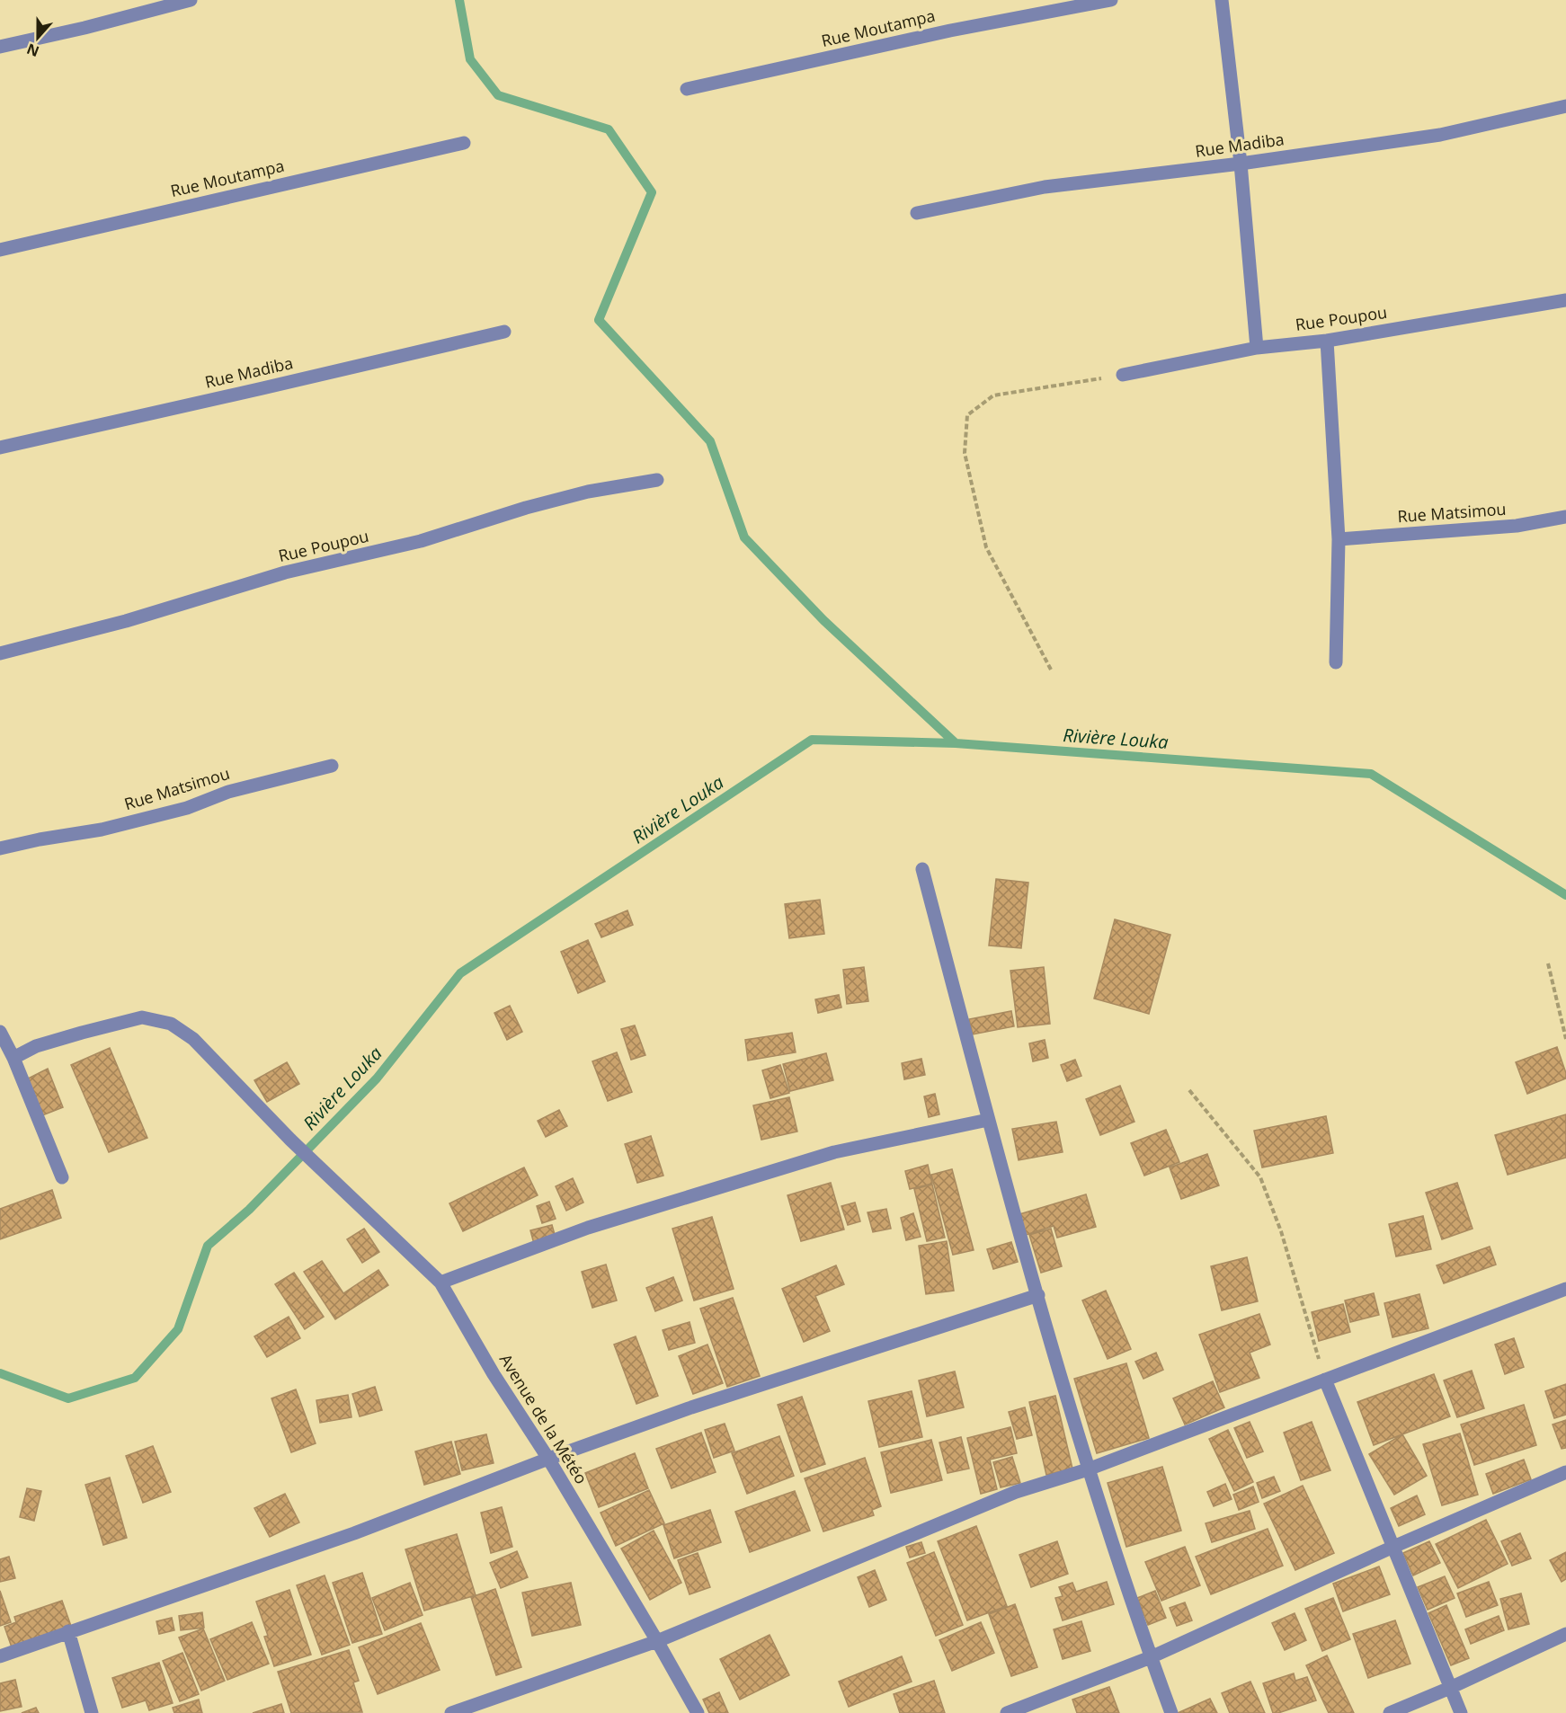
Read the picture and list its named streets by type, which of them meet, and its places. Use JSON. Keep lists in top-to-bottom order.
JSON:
{
  "streets": {
    "street": [
      "Rue Moutampa",
      "Rue Madiba",
      "Rue Poupou",
      "Rue Matsimou",
      "Avenue de la Météo"
    ]
  },
  "water": ["Rivière Louka"],
  "north": "bottom"
}
